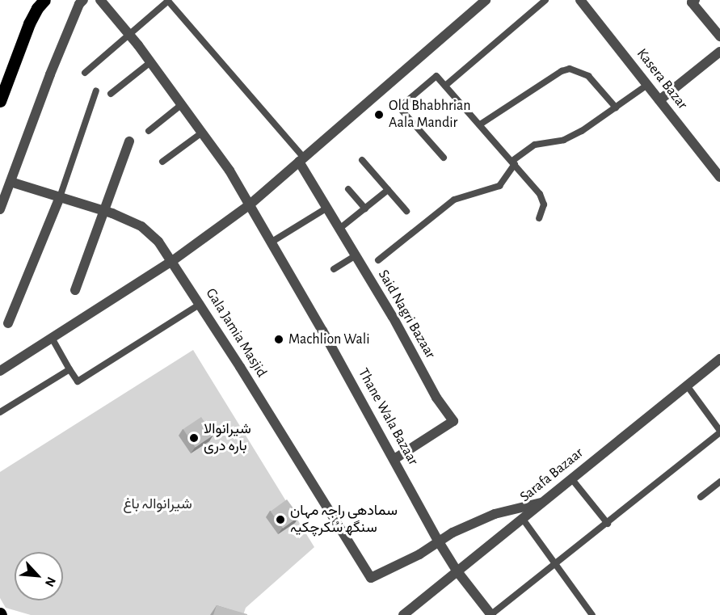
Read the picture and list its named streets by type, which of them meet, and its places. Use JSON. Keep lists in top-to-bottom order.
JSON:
{
  "streets": {
    "street": [
      "Kasera Bazar",
      "Said Nagri Bazaar",
      "Gala Jamia Masjid",
      "Thane Wala Bazaar",
      "Sarafa Bazaar"
    ]
  },
  "crossings": [
    ["Said Nagri Bazaar", "Thane Wala Bazaar"],
    ["Gala Jamia Masjid", "Thane Wala Bazaar"],
    ["Thane Wala Bazaar", "Sarafa Bazaar"]
  ],
  "parks": ["شیرانوالہ باغ"],
  "places": [
    "Old Bhabhrian Aala Mandir",
    "Machlion Wali",
    "شیرانوالا بارہ دری",
    "سمادھی راجہ مہان سنگھ سُکرچکیہ"
  ],
  "north": "bottom right"
}
